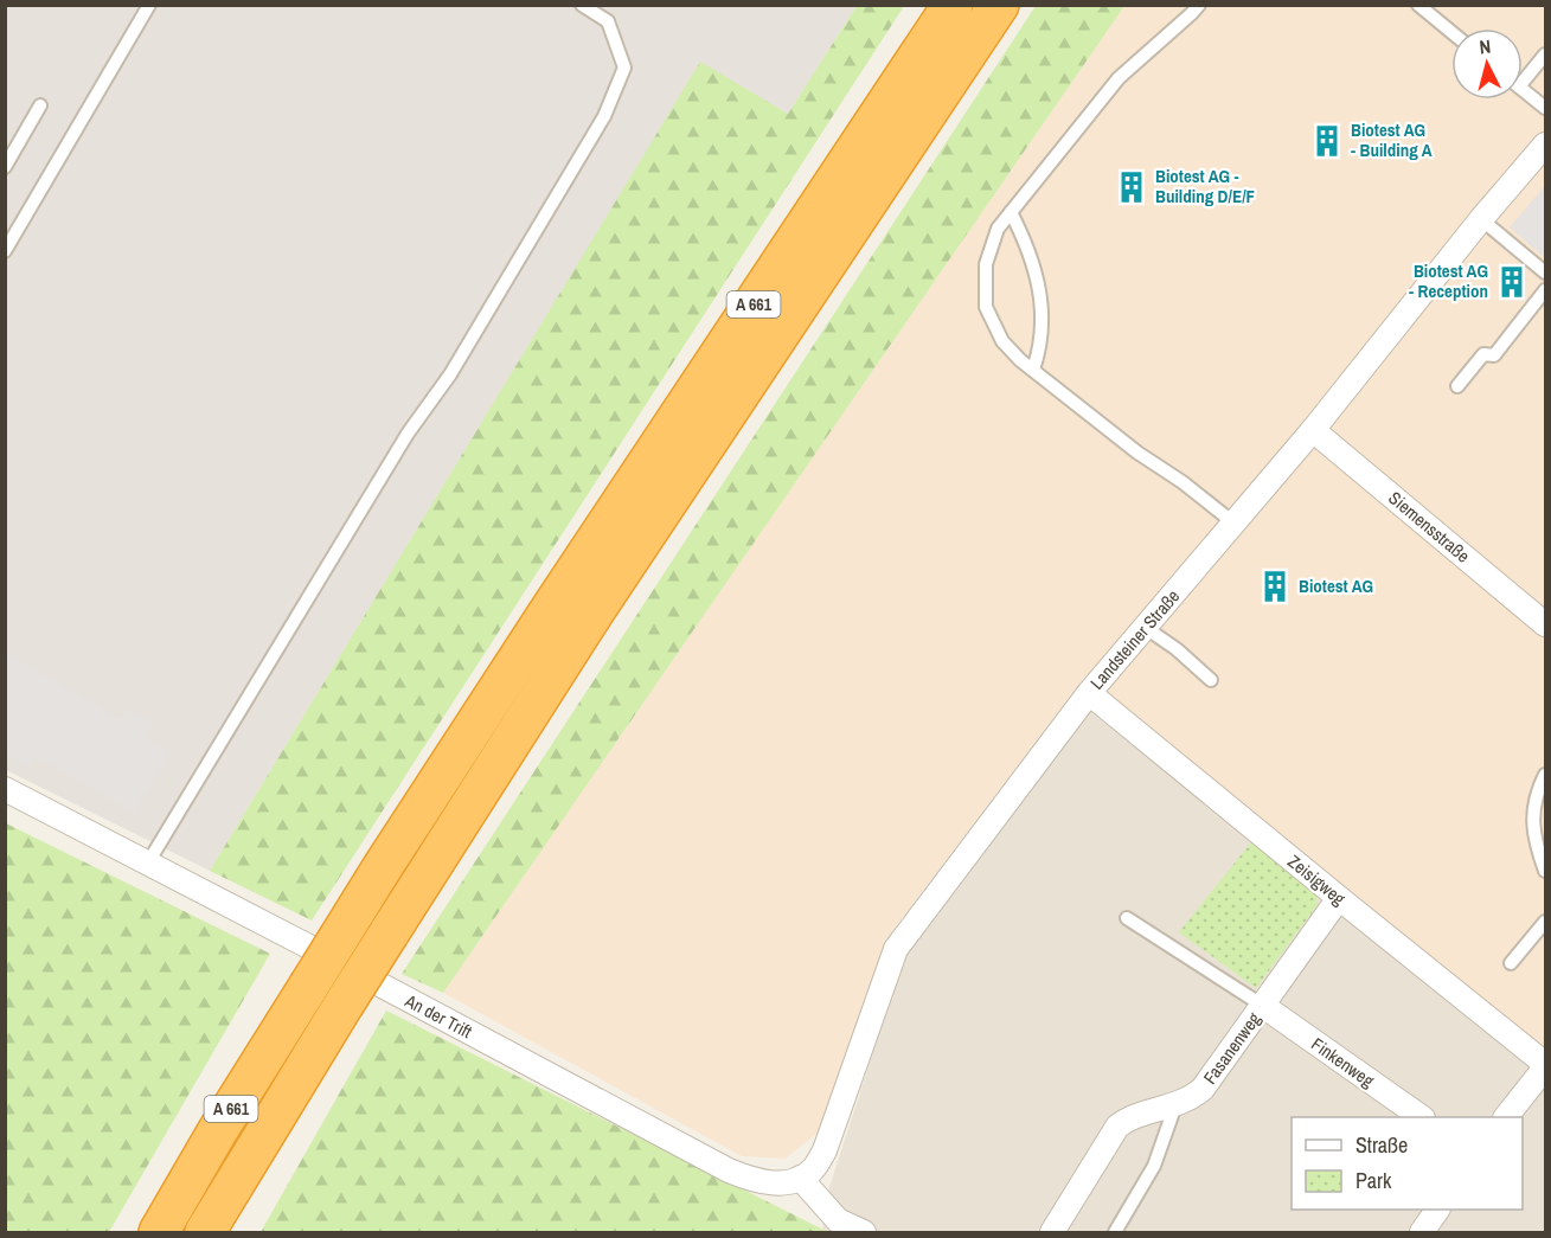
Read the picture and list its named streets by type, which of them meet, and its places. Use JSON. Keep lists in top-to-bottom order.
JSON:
{
  "streets": {
    "highway": ["A 661"],
    "street": [
      "Siemensstraße",
      "Landsteiner Straße",
      "Zeisigweg",
      "An der Trift",
      "Fasanenweg",
      "Finkenweg"
    ]
  },
  "crossings": [
    ["Siemensstraße", "Landsteiner Straße"],
    ["Landsteiner Straße", "Zeisigweg"],
    ["Landsteiner Straße", "An der Trift"],
    ["Zeisigweg", "Fasanenweg"],
    ["Fasanenweg", "Finkenweg"]
  ],
  "places": {
    "building": [
      "Biotest AG - Building A",
      "Biotest AG - Building D/E/F",
      "Biotest AG - Reception",
      "Biotest AG"
    ]
  },
  "legend": ["Straße", "Park"],
  "north": "top"
}
